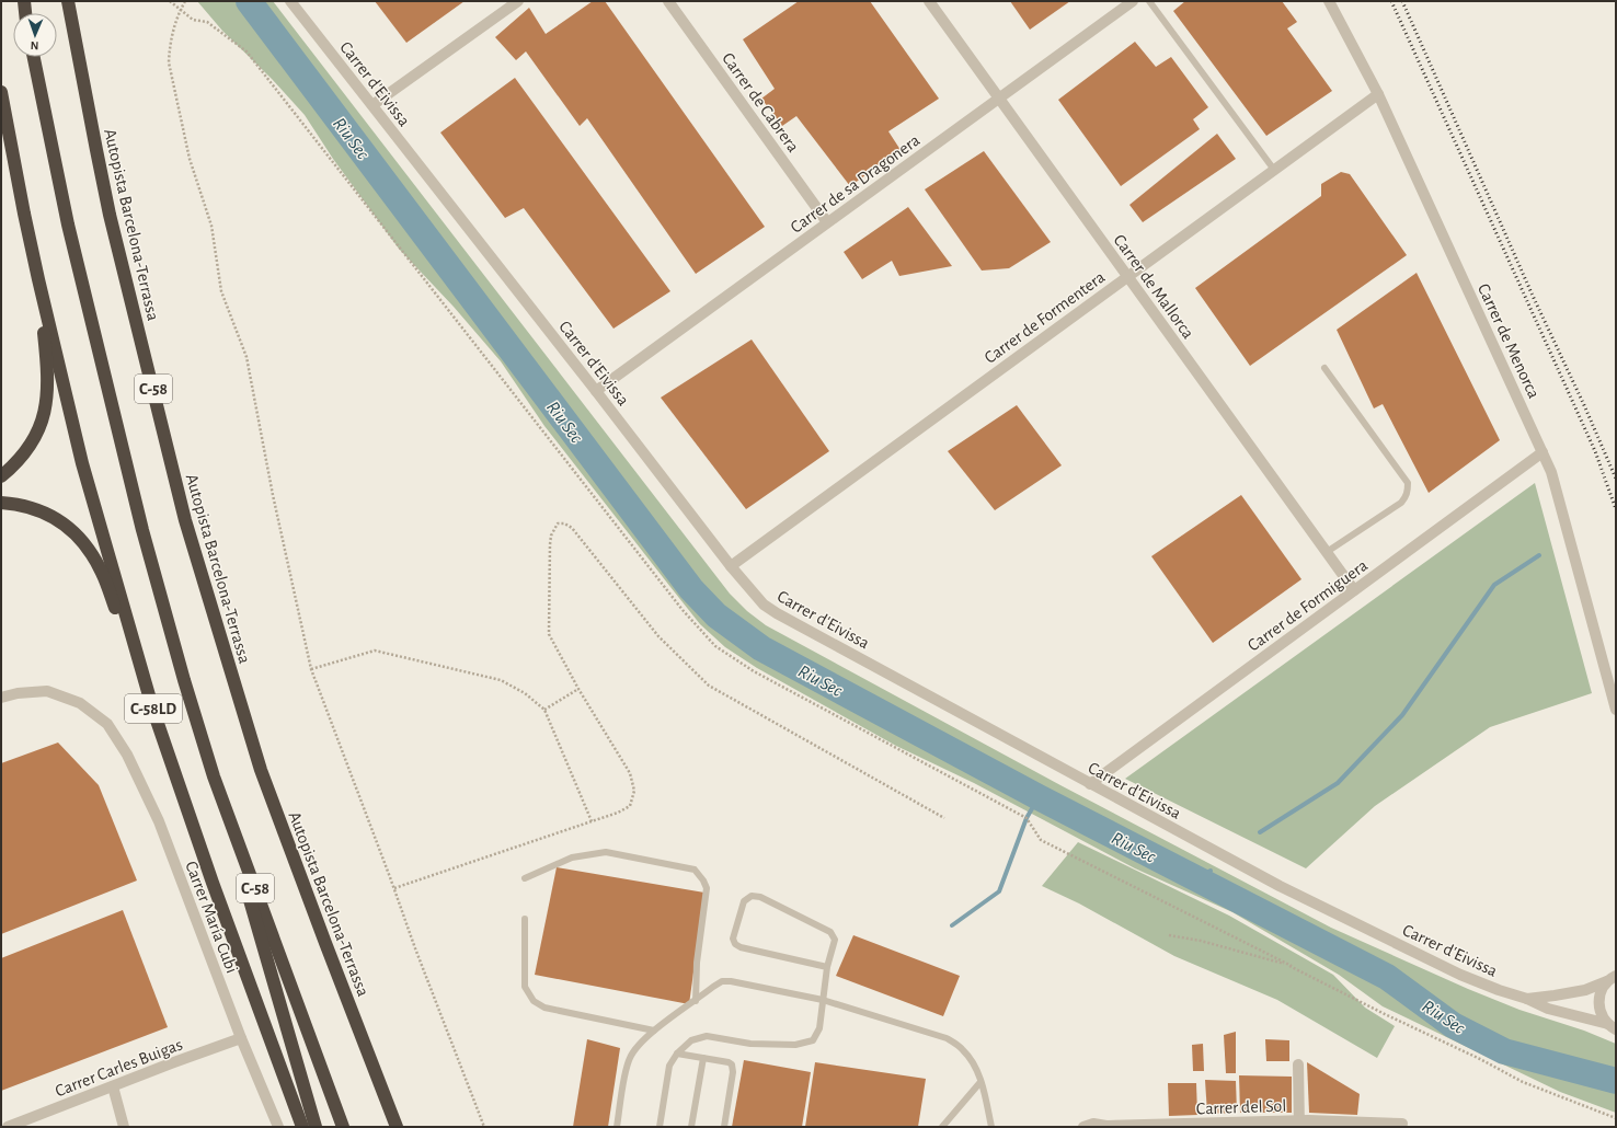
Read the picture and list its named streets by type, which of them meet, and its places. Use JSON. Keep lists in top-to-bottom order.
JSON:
{
  "streets": {
    "highway": ["Autopista Barcelona-Terrassa", "C-58", "C-58LD"],
    "street": [
      "Carrer d'Eivissa",
      "Carrer de Cabrera",
      "Carrer de sa Dragonera",
      "Carrer de Mallorca",
      "Carrer de Formentera",
      "Carrer de Menorca",
      "Carrer de Formiguera",
      "Carrer María Cubi",
      "Carrer Carles Buigas",
      "Carrer del Sol"
    ]
  },
  "crossings": [
    ["Carrer d'Eivissa", "Carrer de sa Dragonera"],
    ["Carrer d'Eivissa", "Carrer de Formentera"],
    ["Carrer d'Eivissa", "Carrer de Formiguera"],
    ["Carrer de Cabrera", "Carrer de sa Dragonera"],
    ["Carrer de sa Dragonera", "Carrer de Mallorca"],
    ["Carrer de Mallorca", "Carrer de Formentera"],
    ["Carrer de Mallorca", "Carrer de Formiguera"],
    ["Carrer de Formentera", "Carrer de Menorca"],
    ["Carrer de Menorca", "Carrer de Formiguera"],
    ["Carrer María Cubi", "Carrer Carles Buigas"]
  ],
  "water": ["Riu Sec"],
  "north": "bottom"
}
